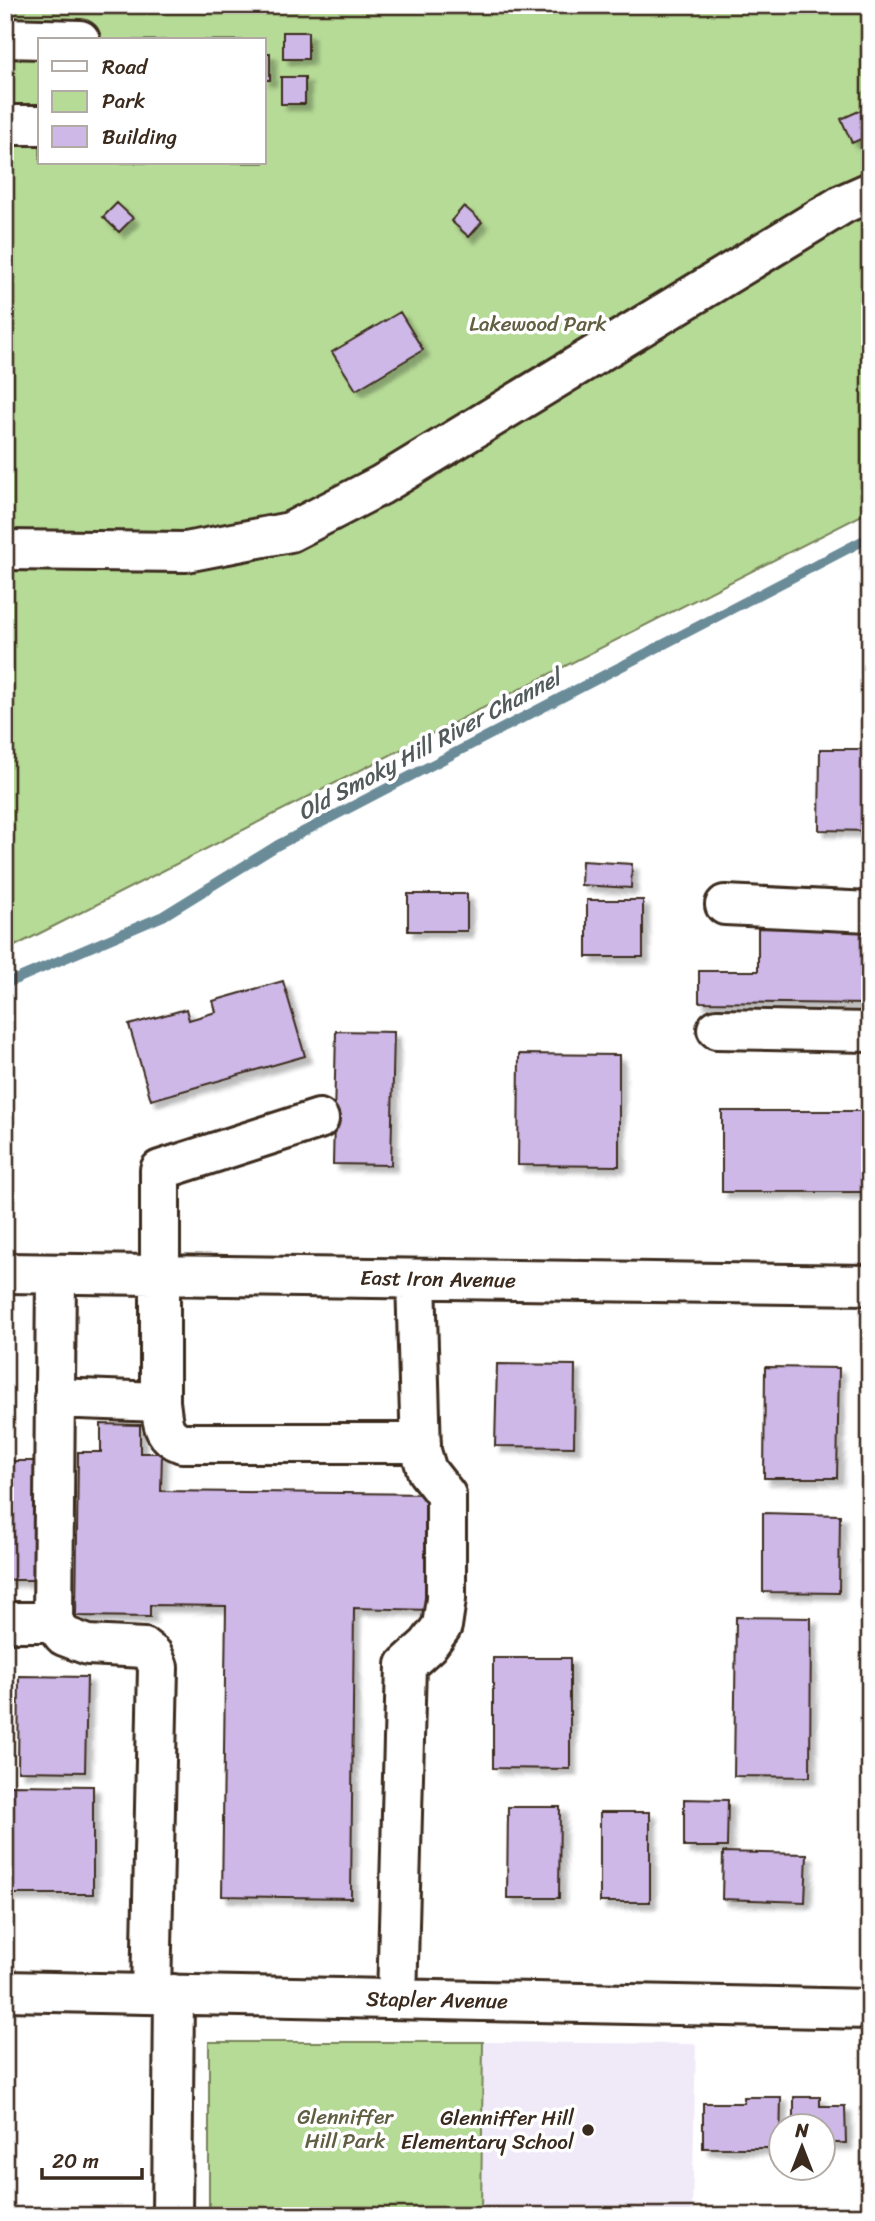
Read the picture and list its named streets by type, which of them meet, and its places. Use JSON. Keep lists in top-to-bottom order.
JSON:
{
  "streets": {
    "street": ["East Iron Avenue", "Stapler Avenue"]
  },
  "water": ["Old Smoky Hill River Channel"],
  "parks": ["Lakewood Park", "Glenniffer Hill Park"],
  "places": ["Glenniffer Hill Elementary School"],
  "legend": ["Road", "Park", "Building"],
  "scale_bar": "20 m",
  "north": "top"
}
